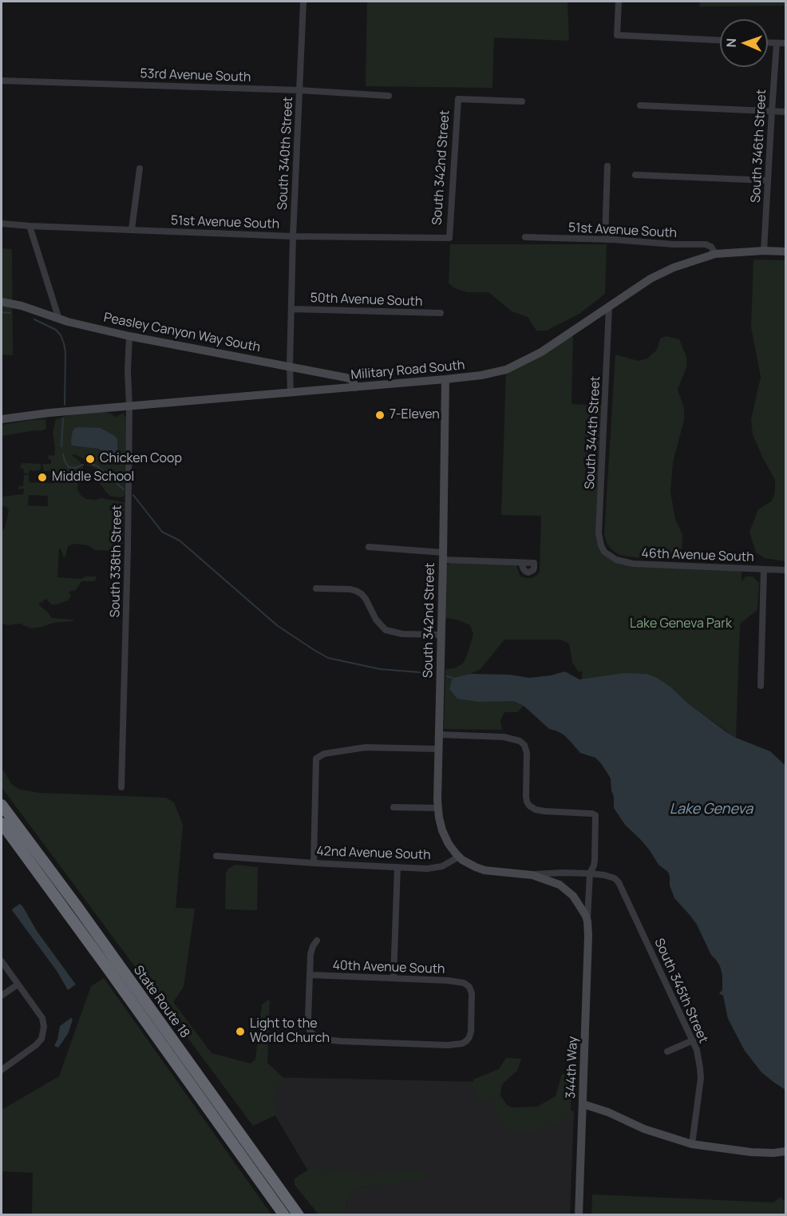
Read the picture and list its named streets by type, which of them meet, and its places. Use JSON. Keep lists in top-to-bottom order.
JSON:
{
  "streets": {
    "highway": ["State Route 18"],
    "street": [
      "53rd Avenue South",
      "South 346th Street",
      "South 340th Street",
      "South 342nd Street",
      "51st Avenue South",
      "50th Avenue South",
      "Peasley Canyon Way South",
      "Military Road South",
      "South 344th Street",
      "46th Avenue South",
      "South 338th Street",
      "42nd Avenue South",
      "40th Avenue South",
      "South 345th Street",
      "344th Way"
    ]
  },
  "crossings": [
    ["53rd Avenue South", "South 340th Street"],
    ["South 346th Street", "Military Road South"],
    ["South 340th Street", "51st Avenue South"],
    ["South 340th Street", "50th Avenue South"],
    ["South 340th Street", "Peasley Canyon Way South"],
    ["South 340th Street", "Military Road South"],
    ["South 342nd Street", "51st Avenue South"],
    ["South 342nd Street", "Military Road South"],
    ["South 342nd Street", "42nd Avenue South"],
    ["51st Avenue South", "Military Road South"],
    ["Peasley Canyon Way South", "Military Road South"],
    ["Peasley Canyon Way South", "South 338th Street"],
    ["Military Road South", "South 344th Street"],
    ["Military Road South", "South 338th Street"],
    ["South 344th Street", "46th Avenue South"]
  ],
  "water": ["Lake Geneva"],
  "parks": ["Lake Geneva Park"],
  "places": [
    "7-Eleven",
    "Chicken Coop",
    "Middle School",
    "Light to the World Church"
  ],
  "north": "left"
}
